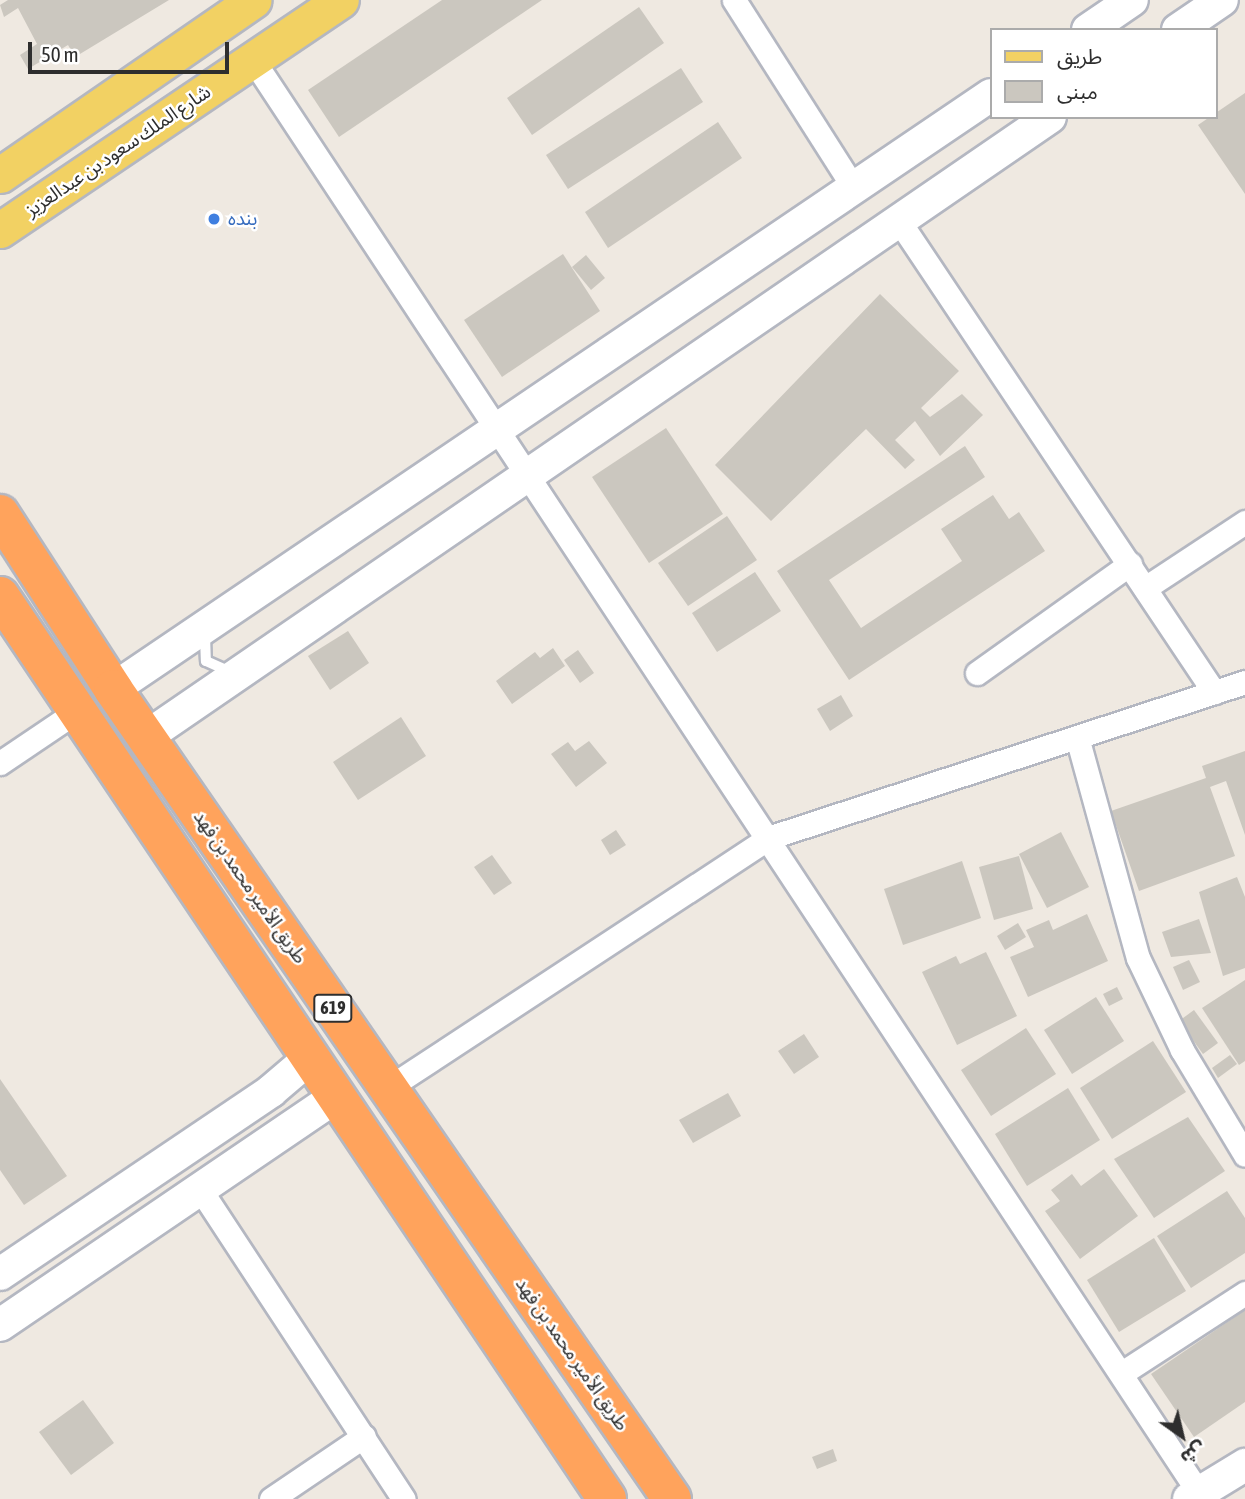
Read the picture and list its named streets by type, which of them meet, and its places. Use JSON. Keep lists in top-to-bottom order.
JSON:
{
  "streets": {
    "highway": ["طريق الأمير محمد بن فهد", "619"],
    "main road": ["شارع الملك سعود بن عبدالعزيز"]
  },
  "places": ["بنده"],
  "legend": ["طريق", "مبنى"],
  "scale_bar": "50 m",
  "north": "bottom right"
}
